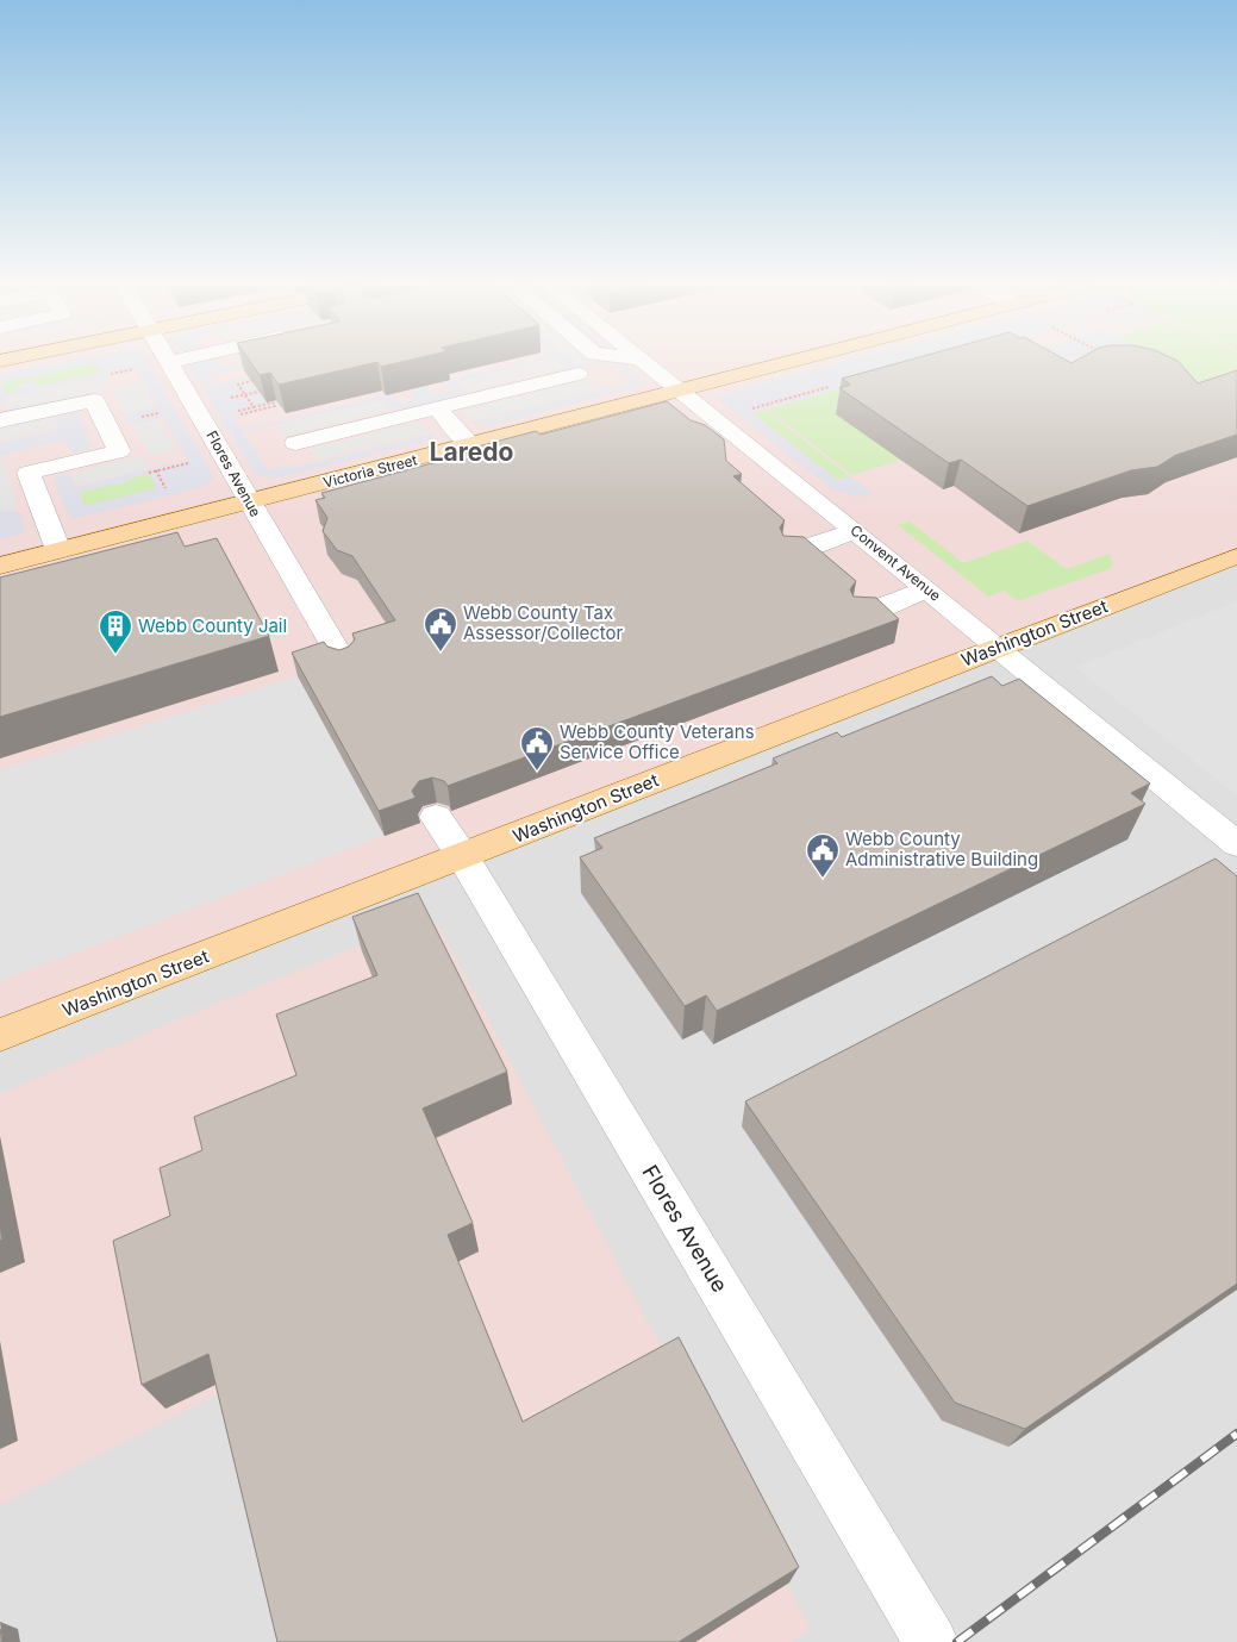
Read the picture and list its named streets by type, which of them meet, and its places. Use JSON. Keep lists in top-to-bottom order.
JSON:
{
  "streets": {
    "main road": ["Victoria Street", "Washington Street"],
    "street": ["Flores Avenue", "Convent Avenue"]
  },
  "crossings": [
    ["Victoria Street", "Flores Avenue"],
    ["Victoria Street", "Convent Avenue"],
    ["Flores Avenue", "Washington Street"],
    ["Convent Avenue", "Washington Street"]
  ],
  "districts": ["Laredo"],
  "places": {
    "public building": ["Webb County Tax Assessor/Collector", "Webb County Veterans Service Office", "Webb County Administrative Building"],
    "building": ["Webb County Jail"]
  }
}
